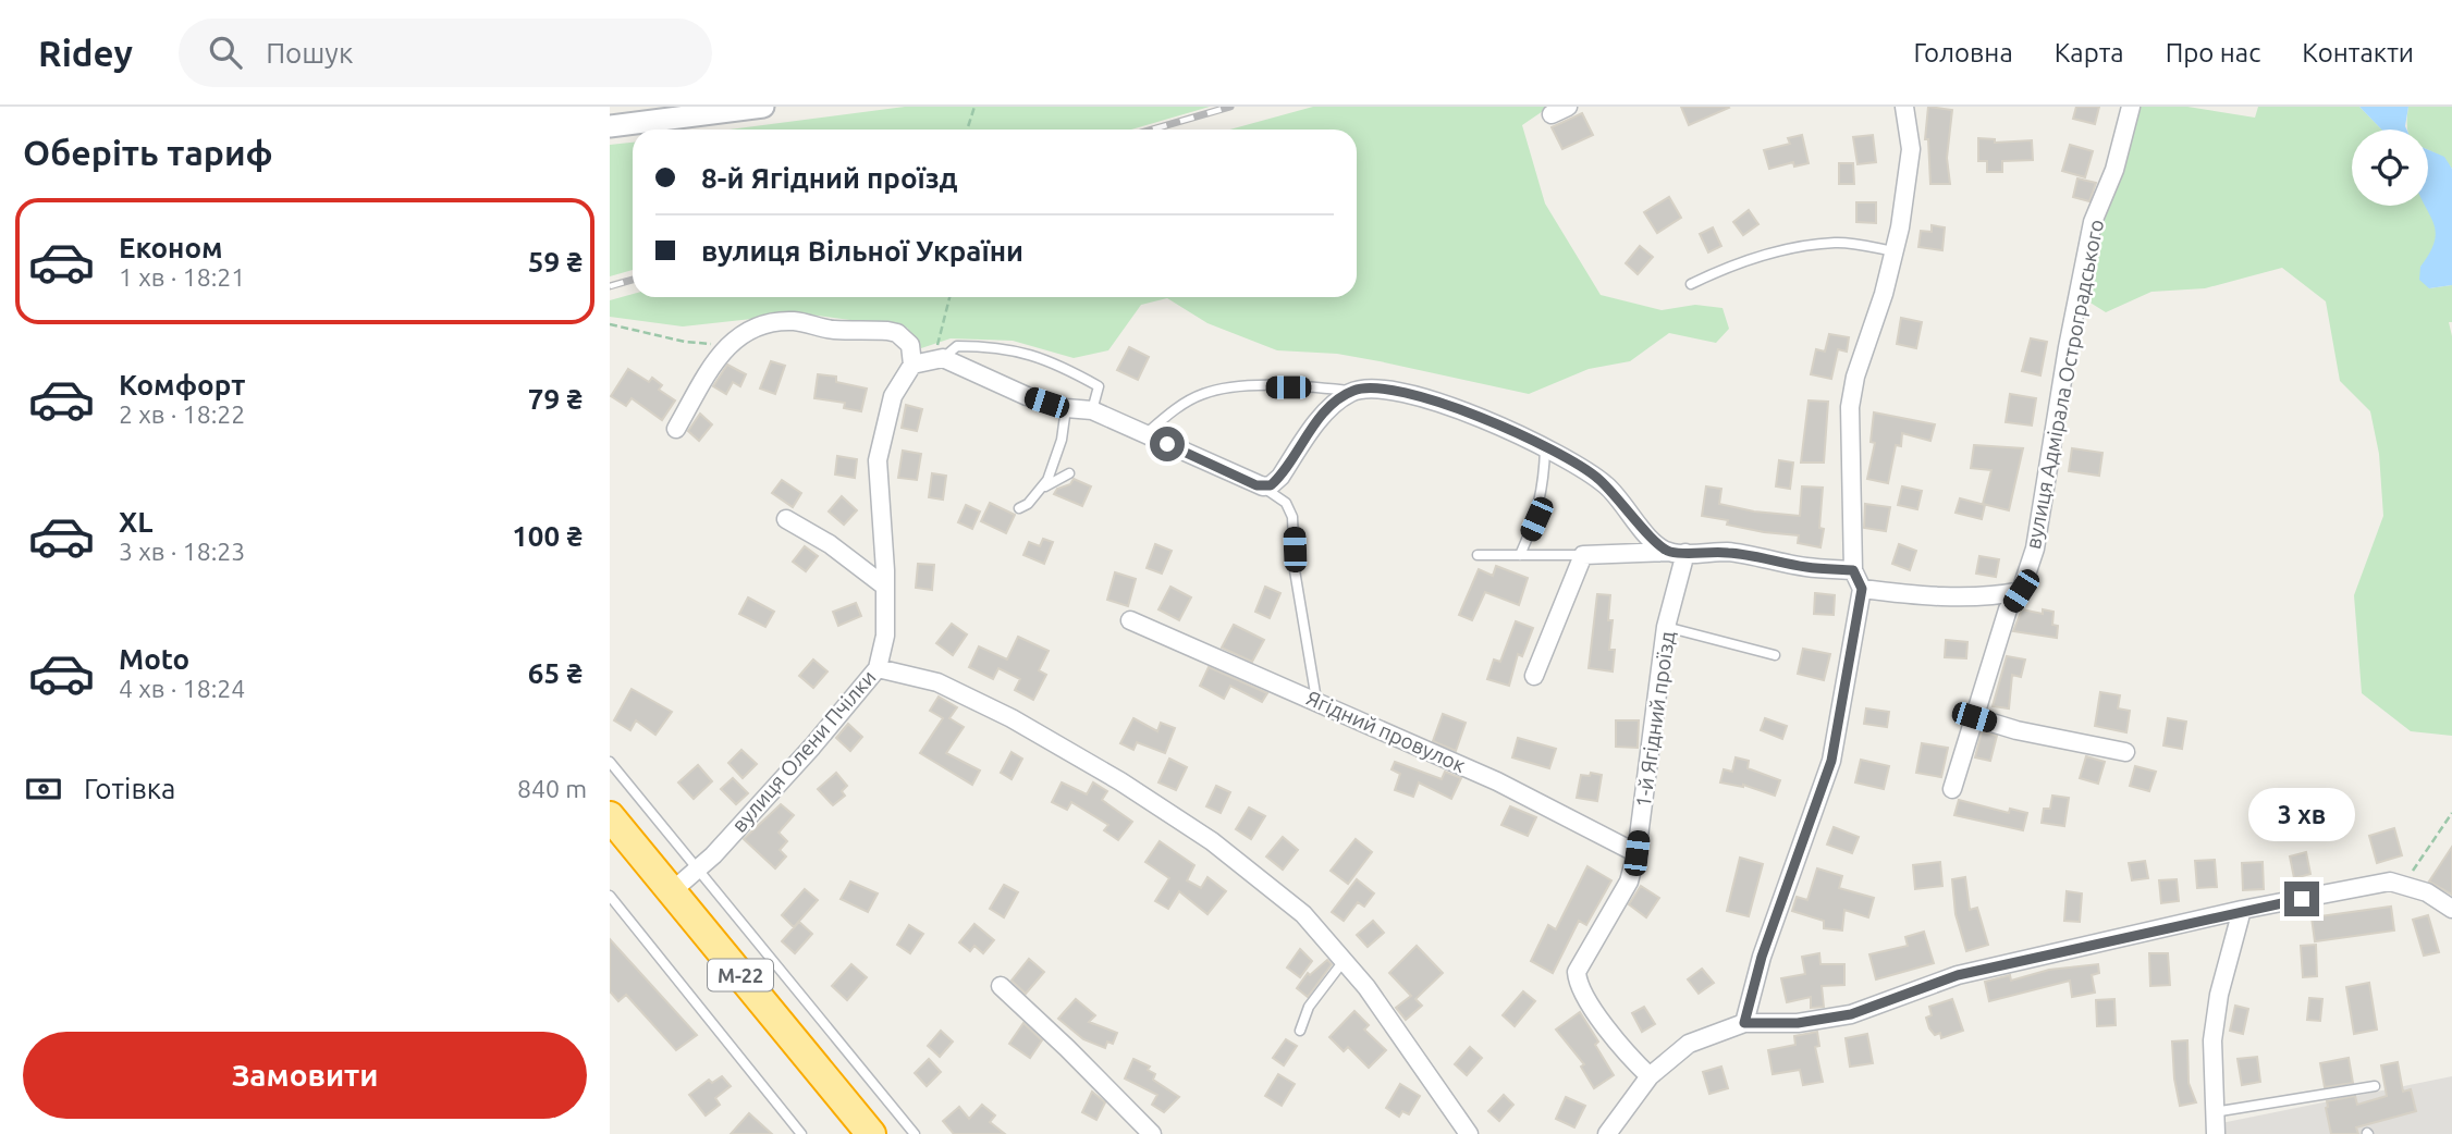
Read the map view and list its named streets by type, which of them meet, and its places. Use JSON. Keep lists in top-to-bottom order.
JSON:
{
  "streets": {
    "highway": ["М-22"],
    "street": [
      "вулиця Адмірала Остроградського",
      "1-й Ягідний проїзд",
      "Ягідний провулок",
      "вулиця Олени Пчілки"
    ]
  },
  "crossings": [
    ["1-й Ягідний проїзд", "Ягідний провулок"],
    ["вулиця Олени Пчілки", "М-22"]
  ],
  "page": {
    "header": "Ridey",
    "search": "Пошук",
    "nav": [
      "Головна",
      "Карта",
      "Про нас",
      "Контакти"
    ],
    "heading": "Оберіть тариф",
    "banner": ["8-й Ягідний проїзд", "вулиця Вільної України"],
    "list": [
      {
        "name": "Економ",
        "note": "1 хв · 18:21",
        "value": "59 ₴"
      },
      {
        "name": "Комфорт",
        "note": "2 хв · 18:22",
        "value": "79 ₴"
      },
      {
        "name": "XL",
        "note": "3 хв · 18:23",
        "value": "100 ₴"
      },
      {
        "name": "Moto",
        "note": "4 хв · 18:24",
        "value": "65 ₴"
      }
    ],
    "pay": ["Готівка", "840 m"],
    "bubble": "3 хв",
    "buttons": "Замовити"
  }
}
